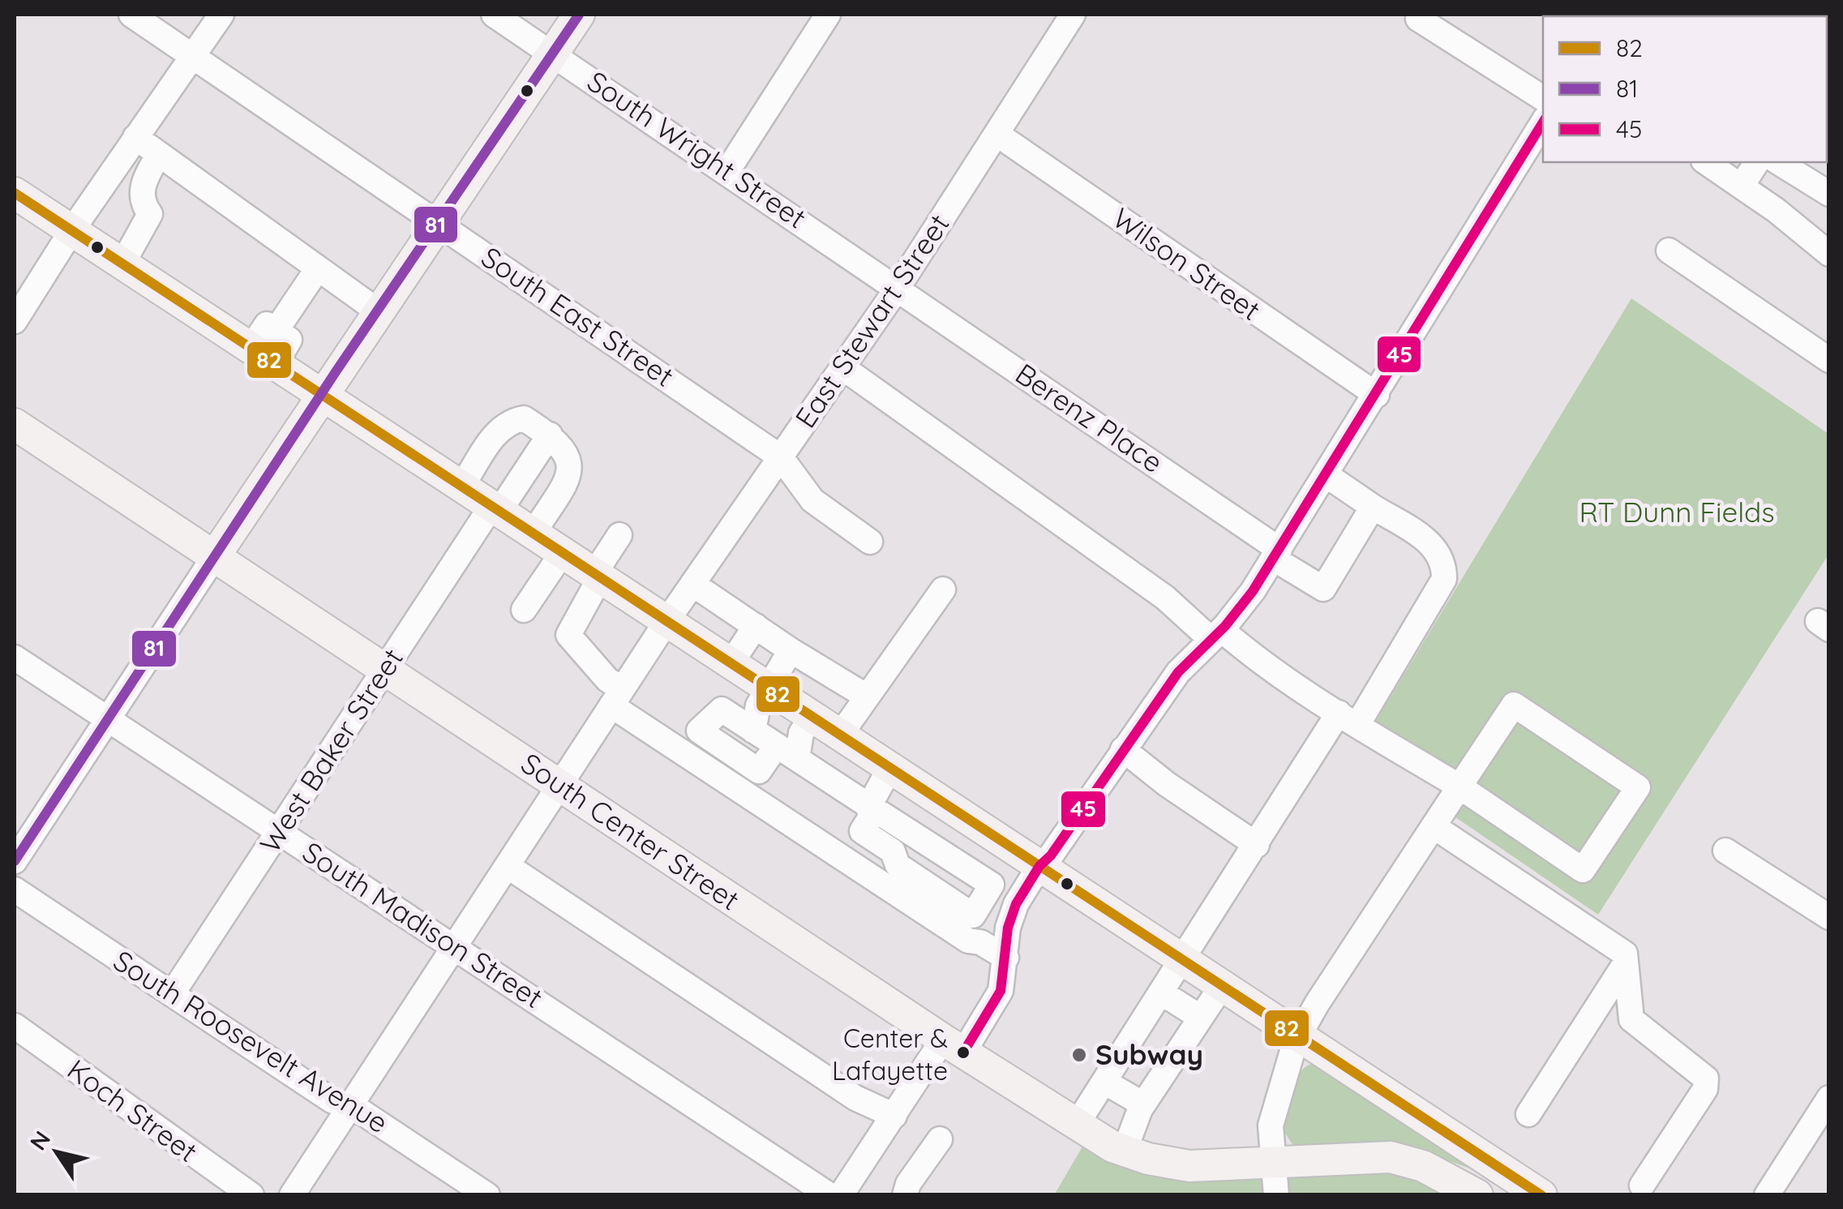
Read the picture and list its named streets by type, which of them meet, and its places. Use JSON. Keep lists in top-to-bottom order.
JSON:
{
  "streets": {
    "main road": ["South Center Street"],
    "street": [
      "South Wright Street",
      "Wilson Street",
      "South East Street",
      "East Stewart Street",
      "Berenz Place",
      "West Baker Street",
      "South Madison Street",
      "South Roosevelt Avenue",
      "Koch Street"
    ]
  },
  "crossings": [
    ["South Wright Street", "East Stewart Street"],
    ["South Wright Street", "Berenz Place"],
    ["Wilson Street", "East Stewart Street"],
    ["South East Street", "East Stewart Street"],
    ["East Stewart Street", "Berenz Place"],
    ["East Stewart Street", "South Center Street"],
    ["East Stewart Street", "South Madison Street"],
    ["East Stewart Street", "South Roosevelt Avenue"],
    ["West Baker Street", "South Center Street"],
    ["West Baker Street", "South Madison Street"],
    ["West Baker Street", "South Roosevelt Avenue"]
  ],
  "parks": ["RT Dunn Fields"],
  "places": ["Center & Lafayette", "Subway"],
  "lines": ["transit line 81", "transit line 45", "transit line 82"],
  "legend": ["82", "81", "45"],
  "north": "top left"
}
